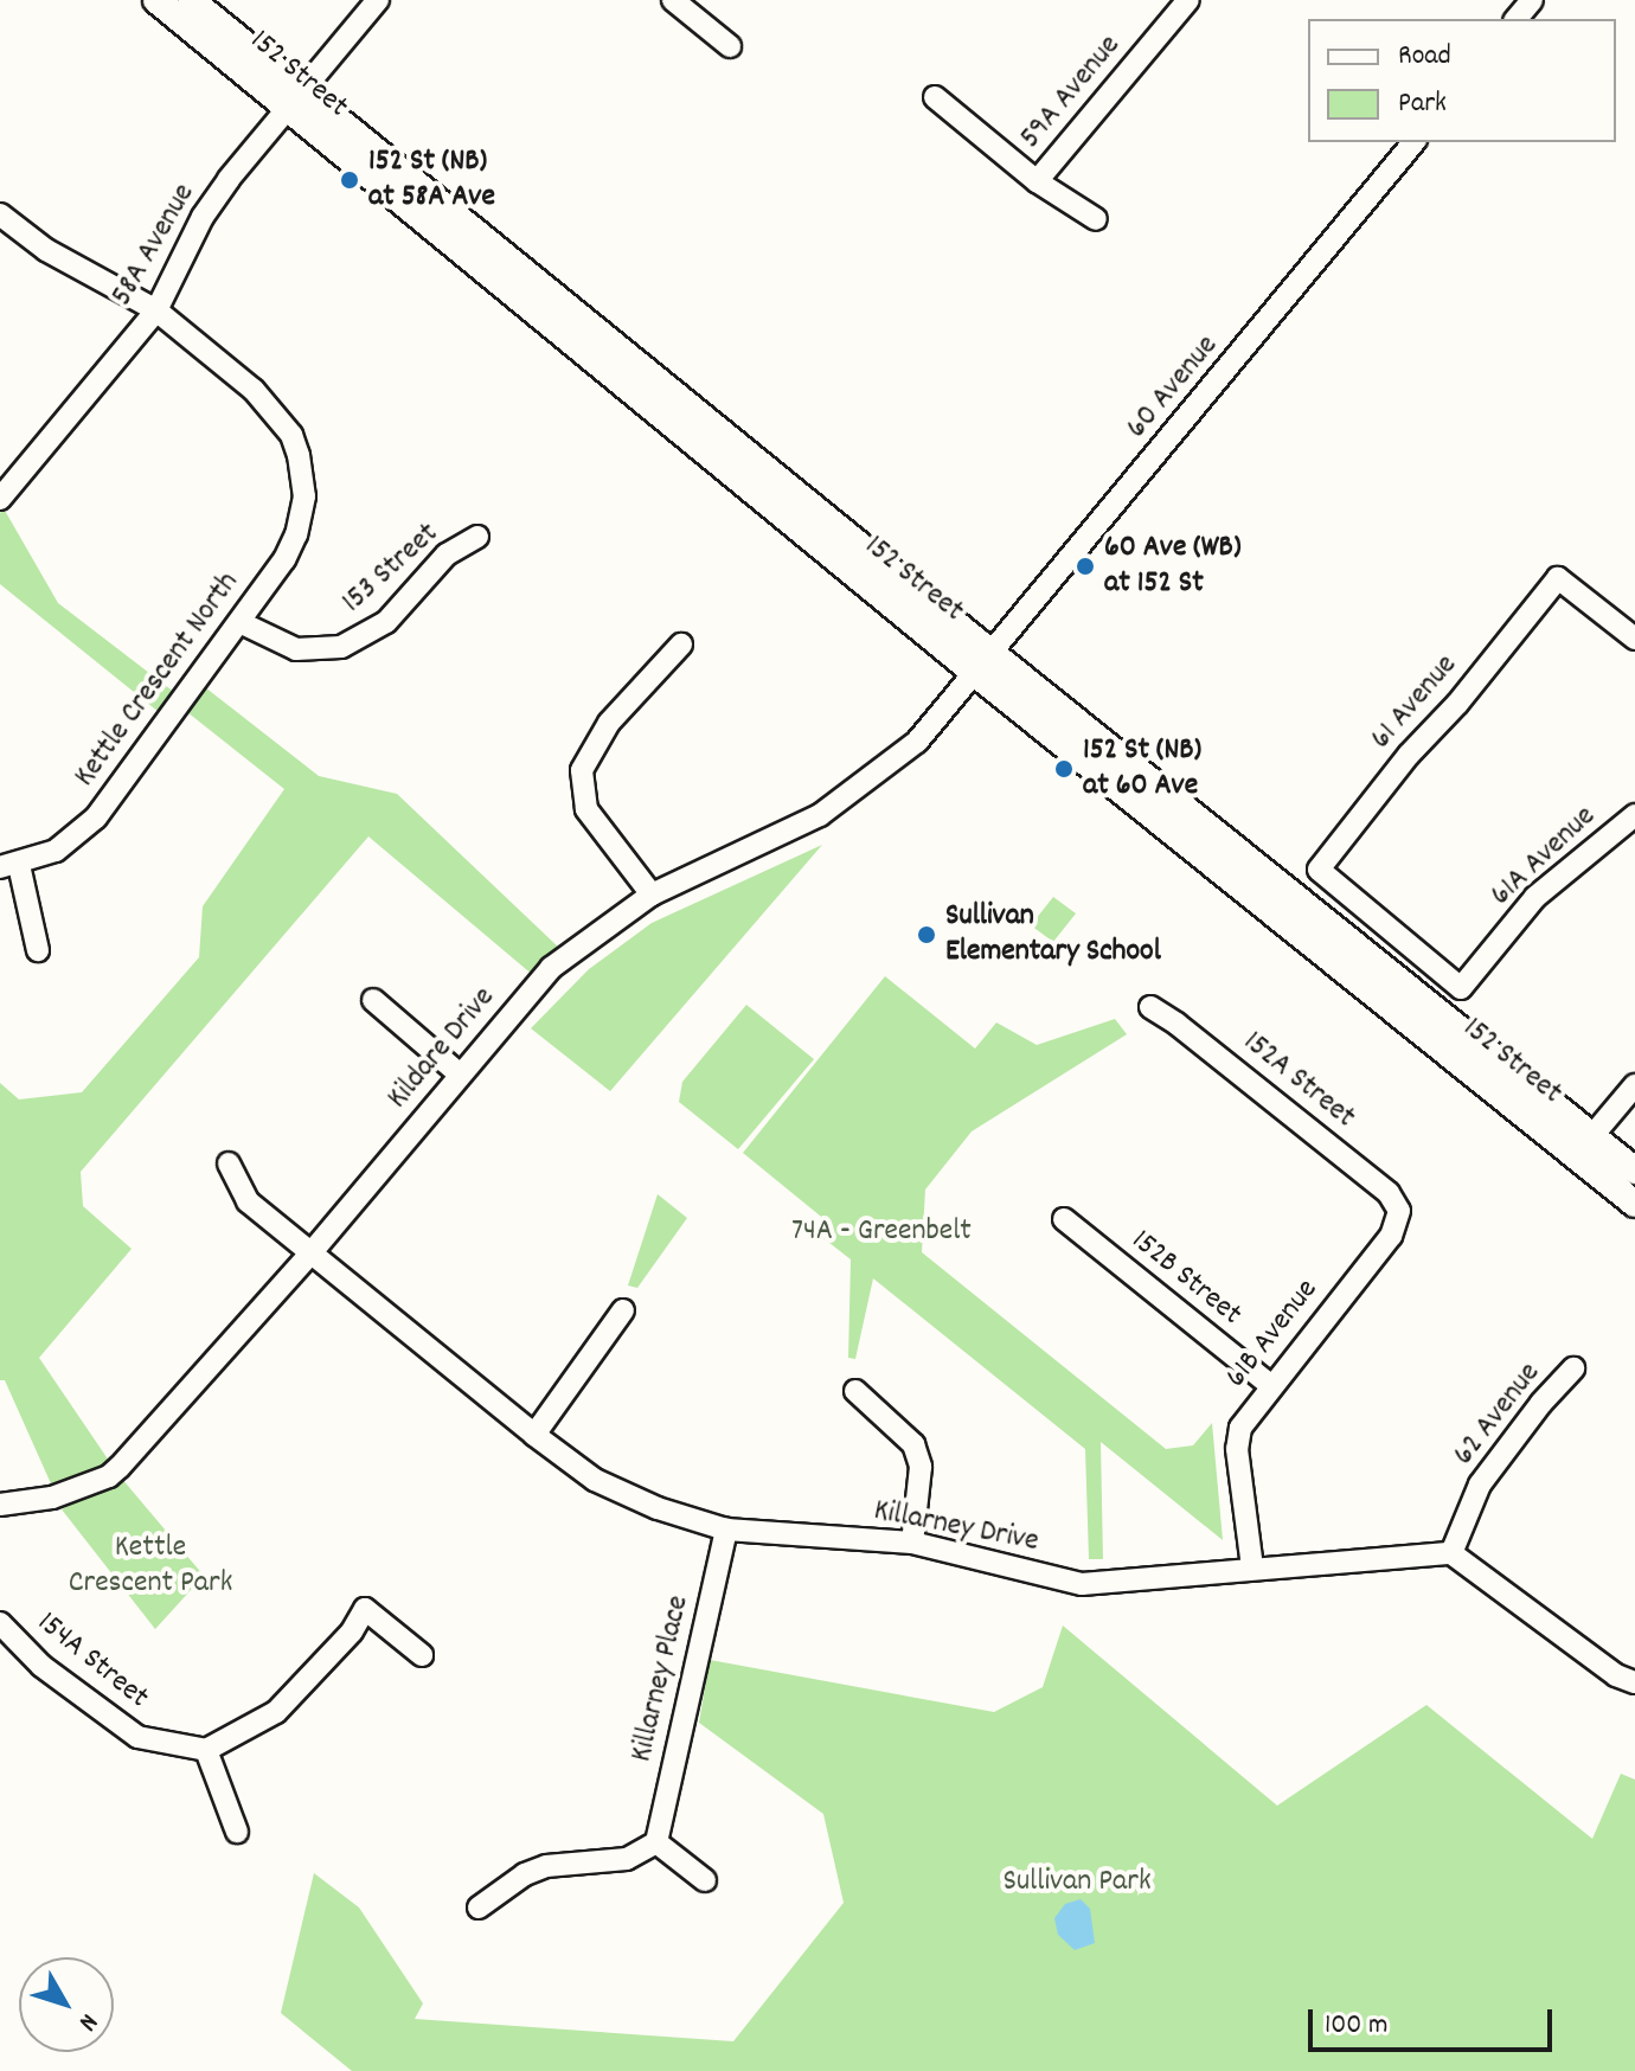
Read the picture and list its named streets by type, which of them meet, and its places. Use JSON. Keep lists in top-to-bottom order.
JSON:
{
  "streets": {
    "main road": ["152 Street"],
    "street": [
      "59A Avenue",
      "58A Avenue",
      "60 Avenue",
      "153 Street",
      "Kettle Crescent North",
      "61 Avenue",
      "61A Avenue",
      "Kildare Drive",
      "152A Street",
      "152B Street",
      "61B Avenue",
      "62 Avenue",
      "Killarney Drive",
      "154A Street",
      "Killarney Place"
    ]
  },
  "crossings": [
    ["152 Street", "58A Avenue"],
    ["152 Street", "60 Avenue"],
    ["152 Street", "Kildare Drive"],
    ["58A Avenue", "Kettle Crescent North"],
    ["60 Avenue", "Kildare Drive"],
    ["153 Street", "Kettle Crescent North"],
    ["61 Avenue", "61A Avenue"],
    ["Kildare Drive", "Killarney Drive"],
    ["152A Street", "61B Avenue"],
    ["152B Street", "61B Avenue"],
    ["61B Avenue", "Killarney Drive"],
    ["62 Avenue", "Killarney Drive"],
    ["Killarney Drive", "Killarney Place"]
  ],
  "parks": ["74A - Greenbelt", "Kettle Crescent Park", "Sullivan Park"],
  "places": [
    "152 St (NB) at 58A Ave",
    "60 Ave (WB) at 152 St",
    "152 St (NB) at 60 Ave",
    "Sullivan Elementary School"
  ],
  "legend": ["Road", "Park"],
  "scale_bar": "100 m",
  "north": "bottom right"
}
